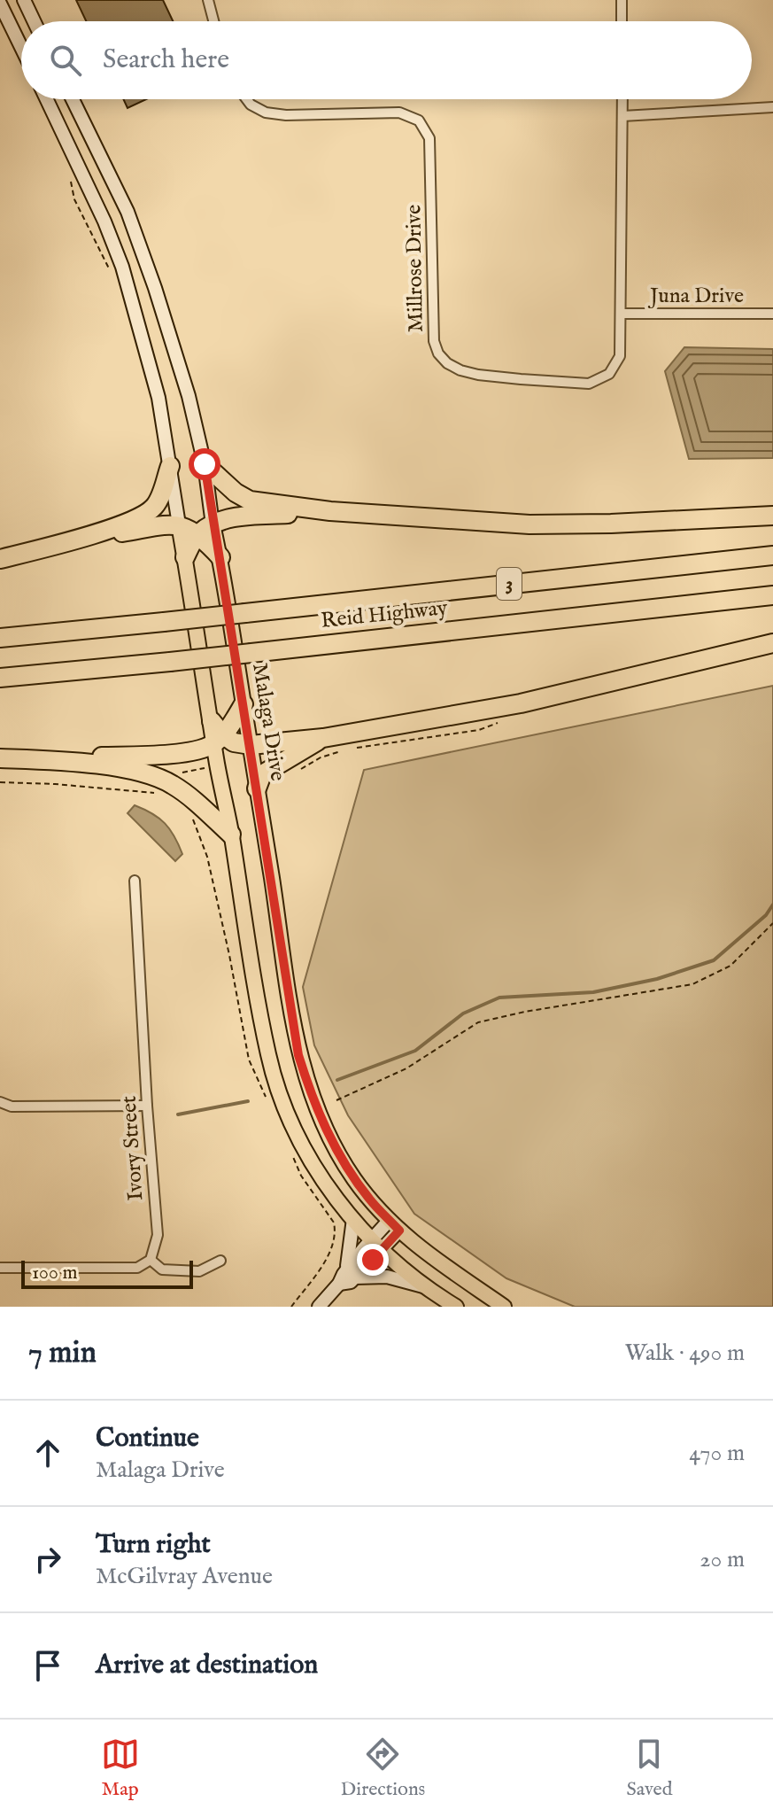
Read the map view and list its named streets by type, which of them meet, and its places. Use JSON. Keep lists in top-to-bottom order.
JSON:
{
  "streets": {
    "highway": ["3", "Reid Highway"],
    "main road": ["Malaga Drive"],
    "street": ["Millrose Drive", "Juna Drive", "Ivory Street"]
  },
  "crossings": [
    ["Millrose Drive", "Juna Drive"]
  ],
  "scale_bar": "100 m",
  "page": {
    "search": "Search here",
    "scale": "100 m",
    "heading": ["7 min", "Walk · 490 m"],
    "list": [
      ["Continue", "Malaga Drive", "470 m"],
      ["Turn right", "McGilvray Avenue", "20 m"],
      "Arrive at destination"
    ],
    "nav": ["Map", "Directions", "Saved"]
  }
}
